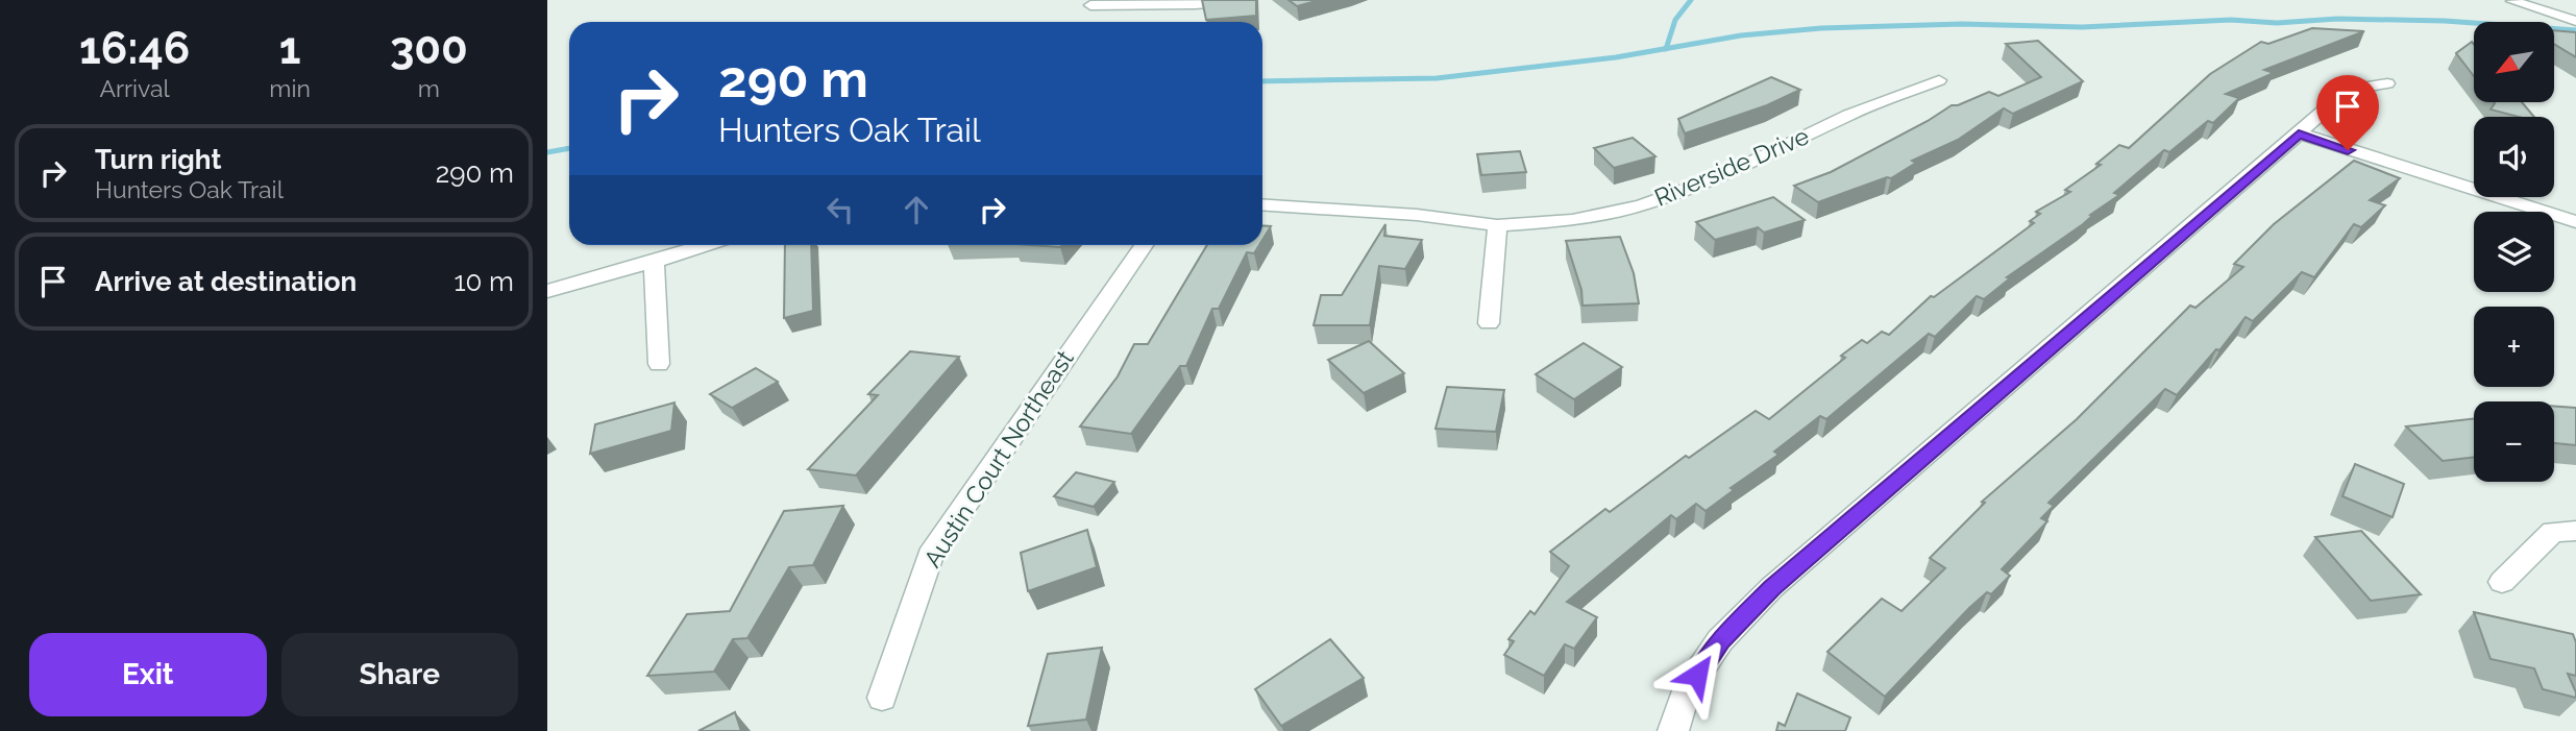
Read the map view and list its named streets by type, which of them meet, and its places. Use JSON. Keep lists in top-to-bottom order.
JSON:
{
  "streets": {
    "street": ["Riverside Drive", "Austin Court Northeast"]
  },
  "north": "bottom left",
  "page": {
    "eta": [
      "16:46",
      "Arrival",
      "1",
      "min",
      "300",
      "m"
    ],
    "map_buttons": ["+", "−"],
    "turn": ["290 m", "Hunters Oak Trail"],
    "list": [
      {
        "name": "Turn right",
        "note": "Hunters Oak Trail",
        "value": "290 m"
      },
      {
        "name": "Arrive at destination",
        "value": "10 m"
      }
    ],
    "buttons": ["Exit", "Share"]
  }
}
